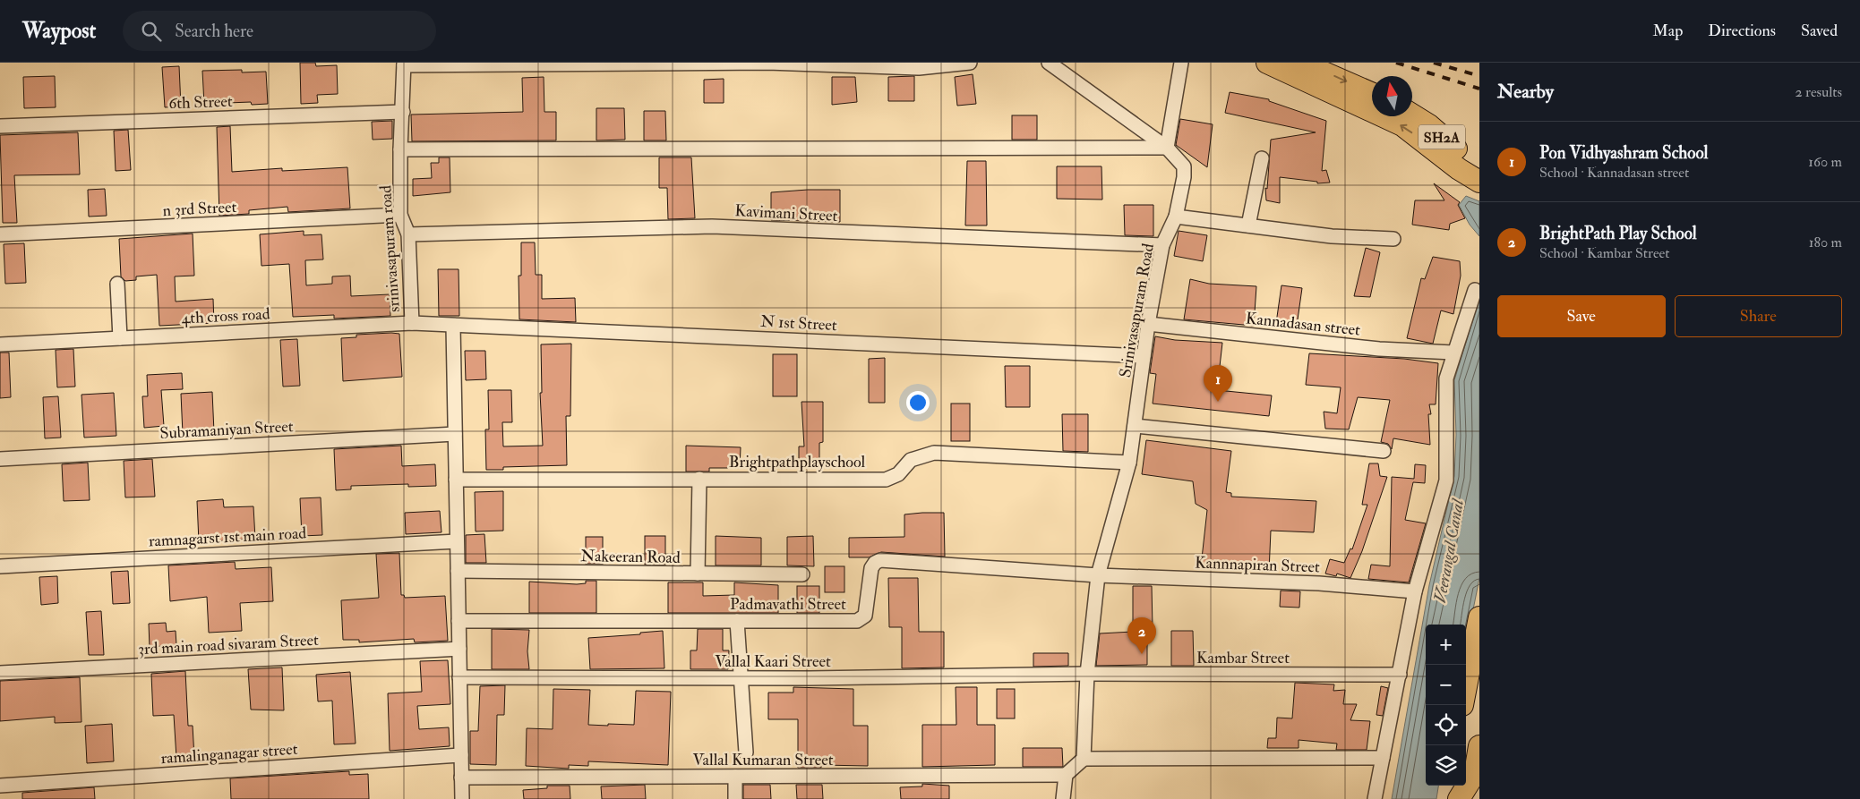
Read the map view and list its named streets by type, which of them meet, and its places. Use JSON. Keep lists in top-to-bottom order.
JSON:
{
  "streets": {
    "main road": ["SH2A"],
    "street": [
      "6th Street",
      "n 3rd Street",
      "Kavimani Street",
      "srinivasapuram road",
      "Srinivasapuram Road",
      "4th cross road",
      "N 1st Street",
      "Kannadasan street",
      "Subramaniyan Street",
      "Brightpathplayschool",
      "ramnagarst 1st main road",
      "Nakeeran Road",
      "Kannnapiran Street",
      "Padmavathi Street",
      "3rd main road sivaram Street",
      "Kambar Street",
      "Vallal Kaari Street",
      "ramalinganagar street",
      "Vallal Kumaran Street"
    ]
  },
  "crossings": [
    ["6th Street", "srinivasapuram road"],
    ["n 3rd Street", "srinivasapuram road"],
    ["Kavimani Street", "srinivasapuram road"],
    ["Kavimani Street", "Srinivasapuram Road"],
    ["srinivasapuram road", "4th cross road"],
    ["Srinivasapuram Road", "N 1st Street"],
    ["Srinivasapuram Road", "Kannadasan street"],
    ["Srinivasapuram Road", "Brightpathplayschool"],
    ["Srinivasapuram Road", "Kannnapiran Street"],
    ["Srinivasapuram Road", "Padmavathi Street"],
    ["Srinivasapuram Road", "Kambar Street"],
    ["Srinivasapuram Road", "Vallal Kaari Street"],
    ["4th cross road", "N 1st Street"],
    ["Kannnapiran Street", "Padmavathi Street"],
    ["Kambar Street", "Vallal Kaari Street"]
  ],
  "water": ["Veerangal Canal"],
  "north": "top",
  "page": {
    "header": "Waypost",
    "search": "Search here",
    "nav": ["Map", "Directions", "Saved"],
    "heading": ["Nearby", "2 results"],
    "list": [
      {
        "mark": "1",
        "name": "Pon Vidhyashram School",
        "note": "School · Kannadasan street",
        "value": "160 m"
      },
      {
        "mark": "2",
        "name": "BrightPath Play School",
        "note": "School · Kambar Street",
        "value": "180 m"
      }
    ],
    "buttons": ["Save", "Share"],
    "pins": ["1", "2"],
    "map_buttons": ["+", "−"]
  }
}
